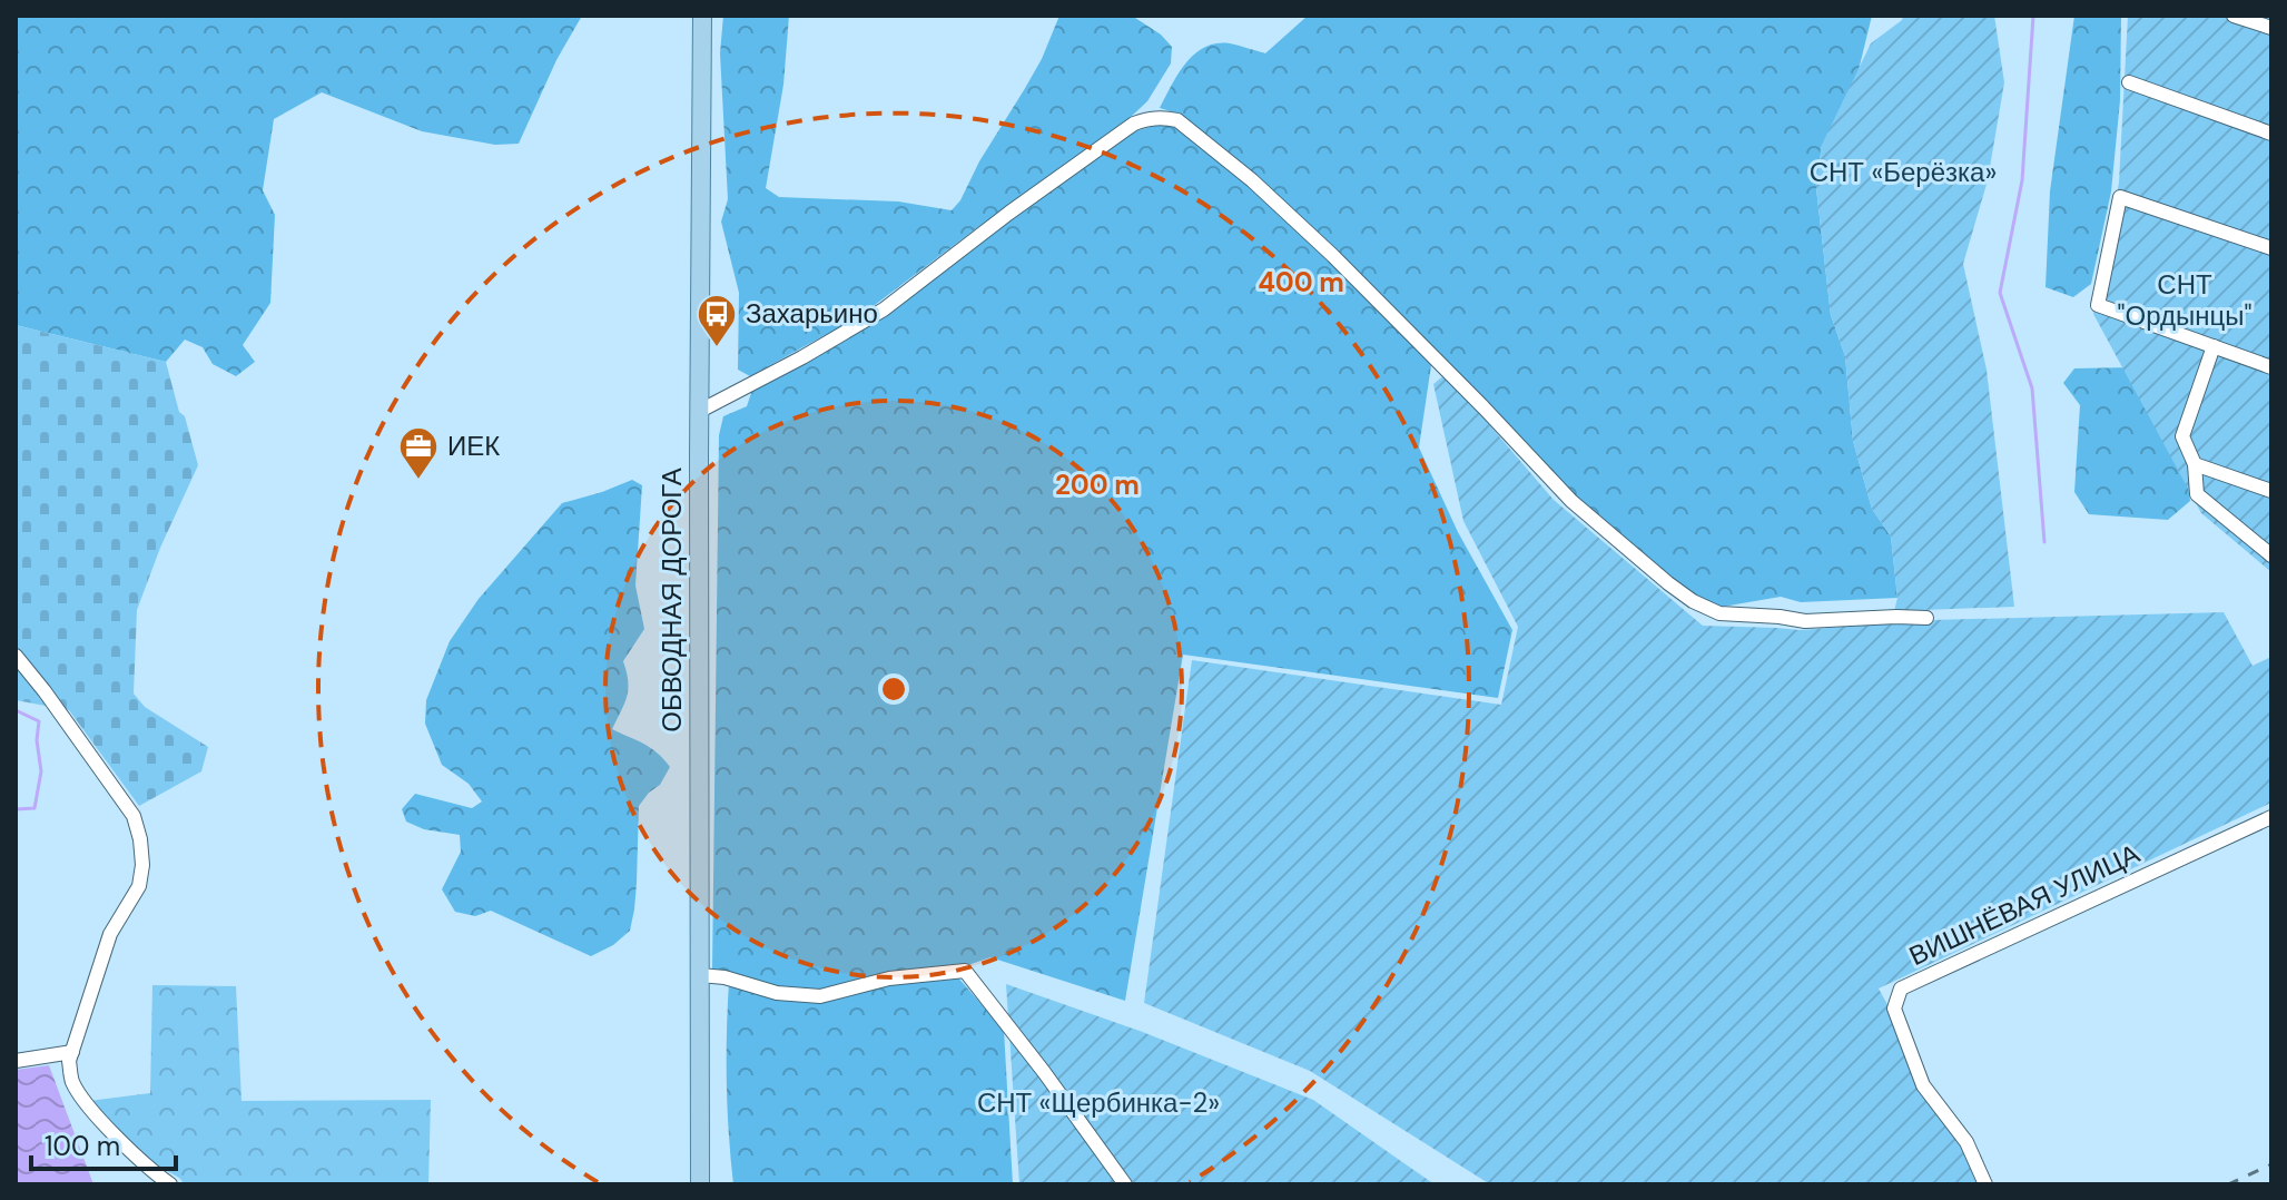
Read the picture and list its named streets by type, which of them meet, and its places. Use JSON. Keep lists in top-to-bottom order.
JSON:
{
  "streets": {
    "main road": ["ОБВОДНАЯ ДОРОГА"],
    "street": ["ВИШНЁВАЯ УЛИЦА"]
  },
  "parks": ["СНТ «Берёзка»", "СНТ \"Ордынцы\"", "СНТ «Щербинка-2»"],
  "places": {
    "bus stop": ["Захарьино"],
    "office": ["ИЕК"]
  },
  "scale_bar": "100 m",
  "rings": ["400 m", "200 m"]
}
